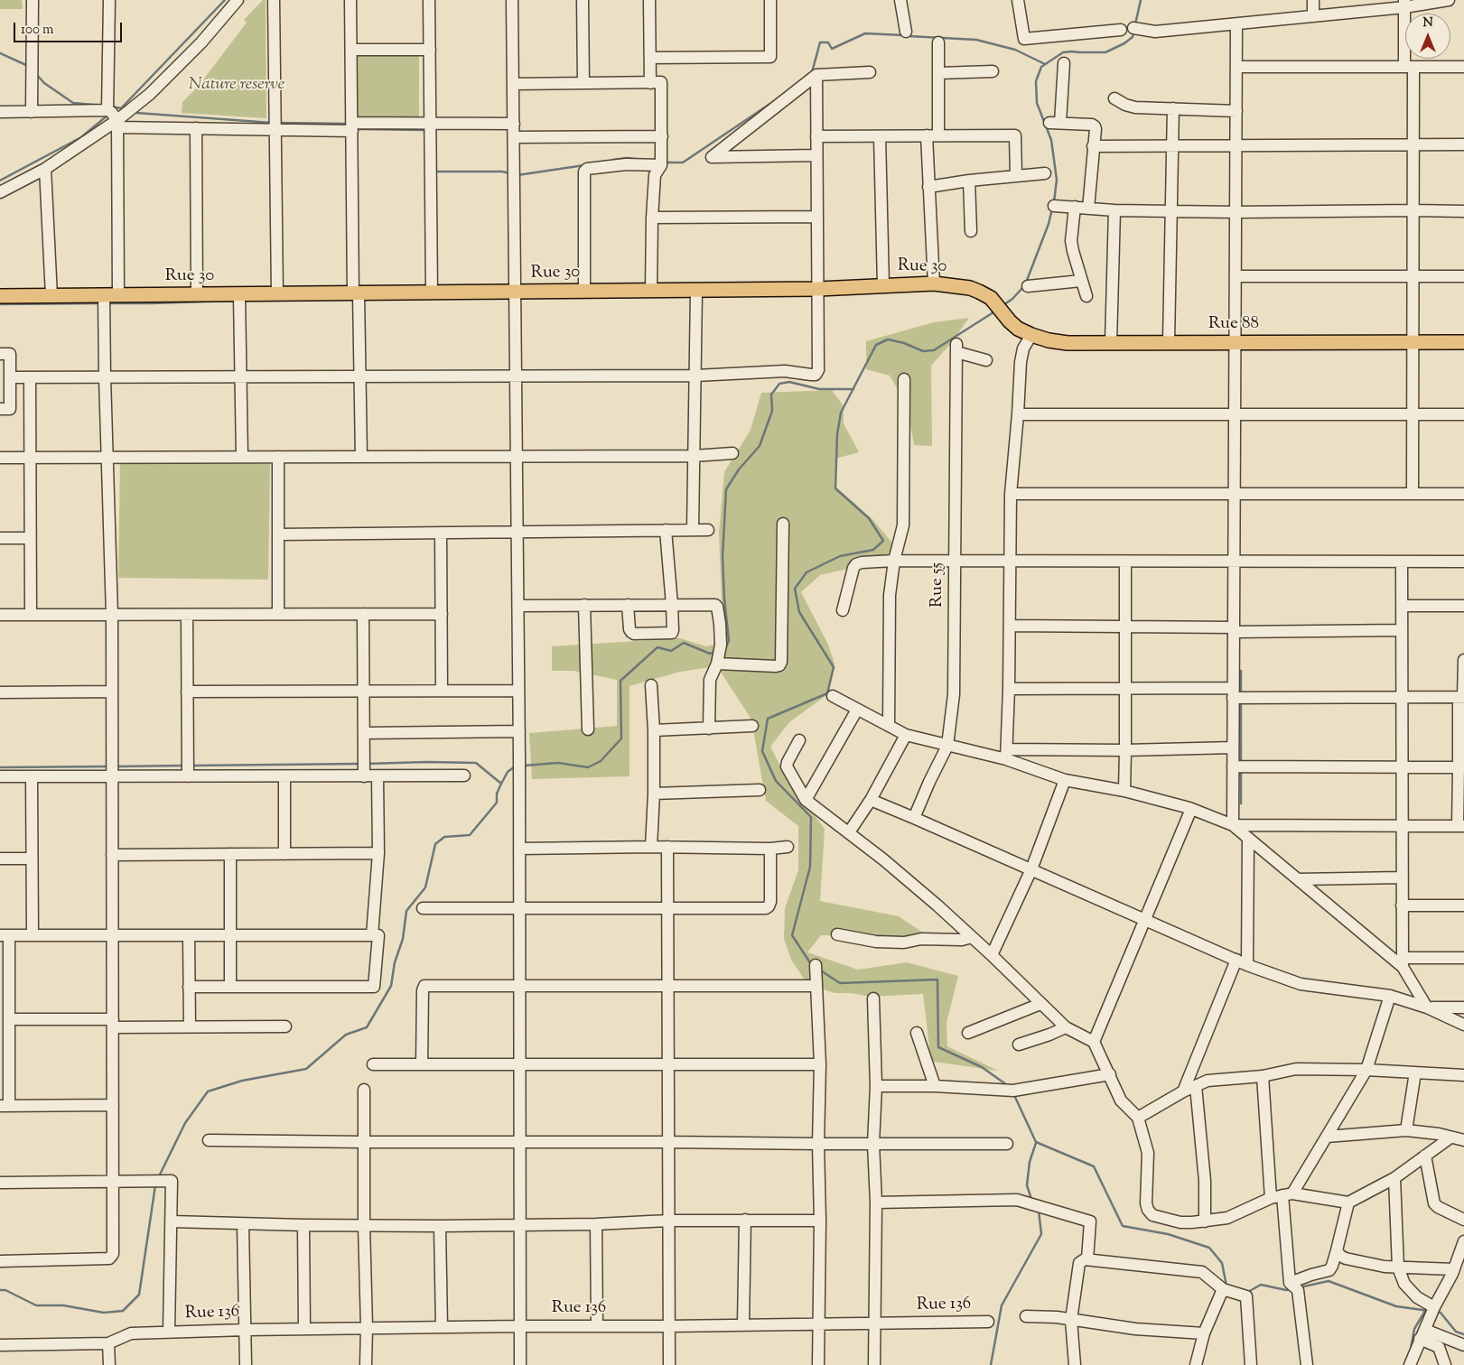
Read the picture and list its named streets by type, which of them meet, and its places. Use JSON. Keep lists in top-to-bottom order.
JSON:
{
  "streets": {
    "main road": ["Rue 30", "Rue 88"],
    "street": ["Rue 55", "Rue 136"]
  },
  "crossings": [
    ["Rue 30", "Rue 88"]
  ],
  "parks": ["Nature reserve"],
  "scale_bar": "100 m",
  "north": "top"
}
